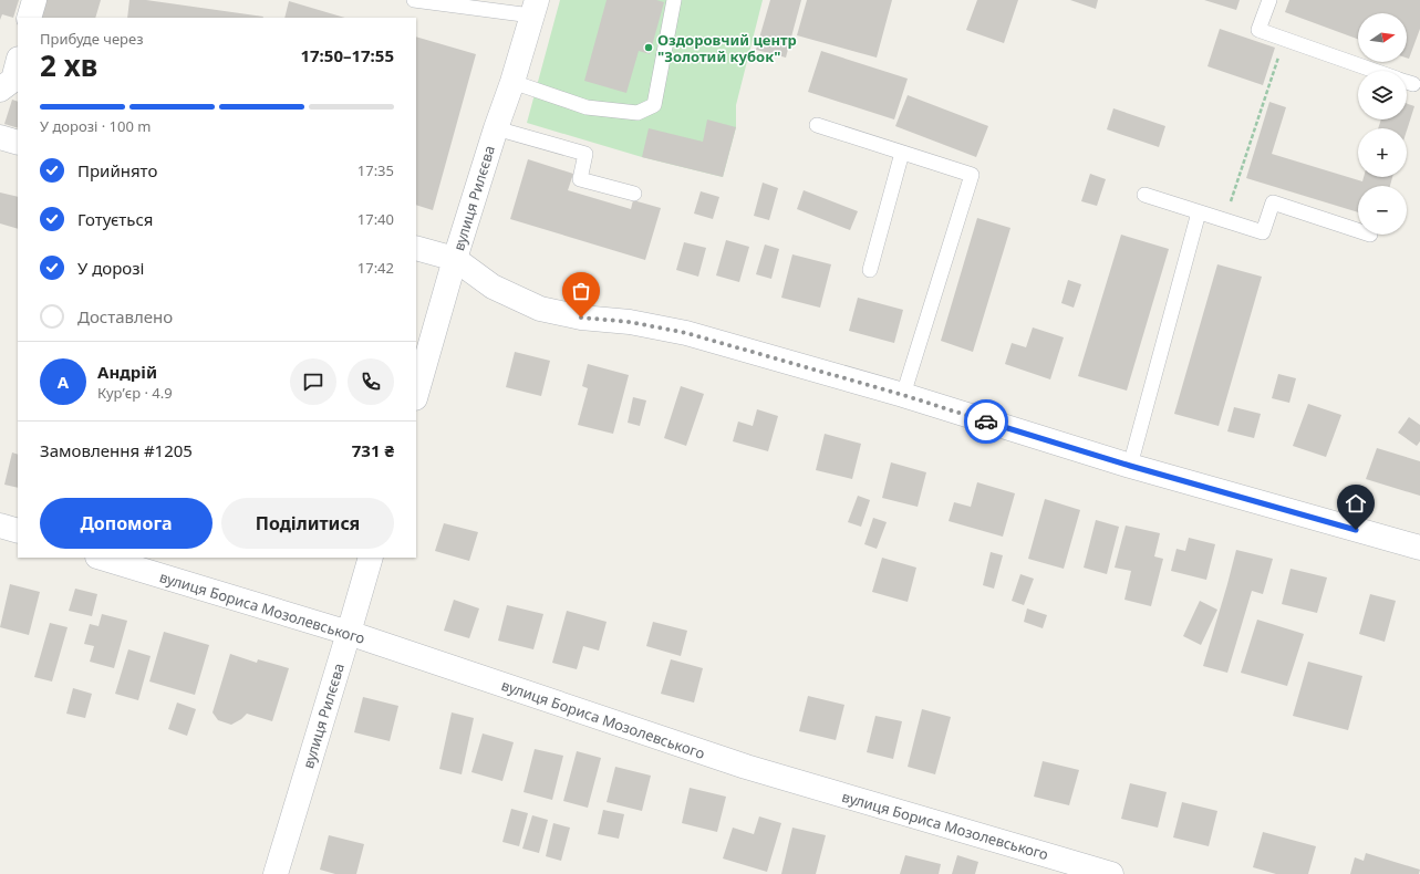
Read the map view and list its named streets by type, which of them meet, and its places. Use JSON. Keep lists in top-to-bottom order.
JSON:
{
  "streets": {
    "street": ["вулиця Рилєєва", "вулиця Бориса Мозолевського"]
  },
  "crossings": [
    ["вулиця Рилєєва", "вулиця Бориса Мозолевського"]
  ],
  "places": ["Оздоровчий центр \"Золотий кубок\""],
  "north": "right",
  "page": {
    "map_buttons": ["+", "−"],
    "heading": ["2 хв", "Прибуде через", "17:50–17:55"],
    "panel": [
      "Андрій",
      "Кур’єр · 4.9",
      "Замовлення #1205",
      "731 ₴"
    ],
    "bar": "У дорозі · 100 m",
    "list": [
      ["Прийнято", "17:35"],
      ["Готується", "17:40"],
      ["У дорозі", "17:42"],
      "Доставлено"
    ],
    "round": "А",
    "buttons": ["Допомога", "Поділитися"]
  }
}
